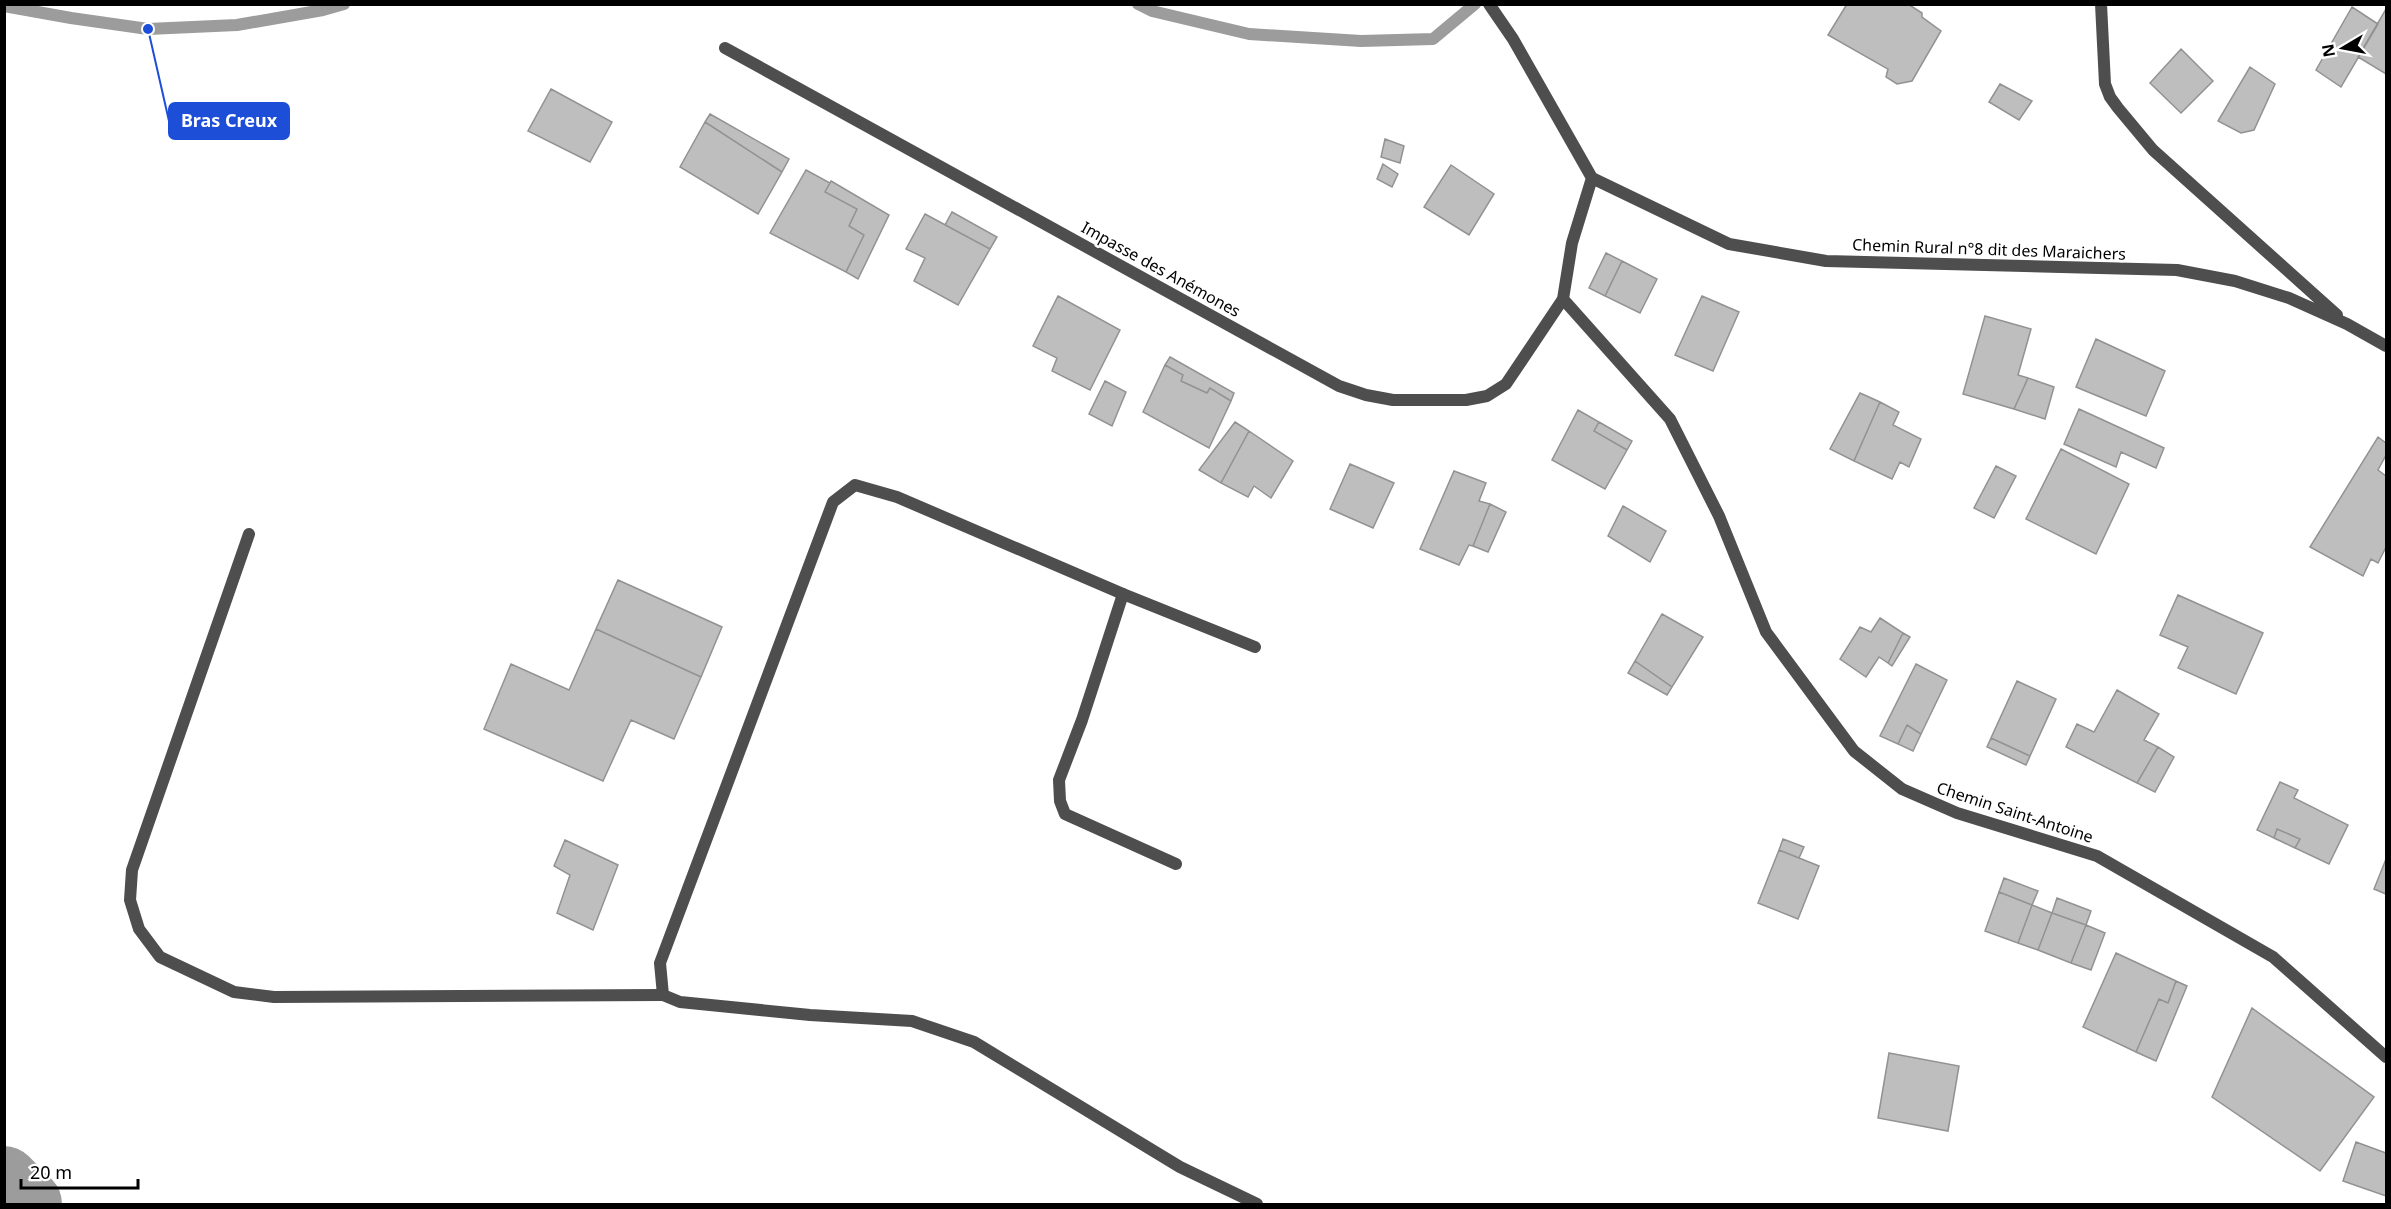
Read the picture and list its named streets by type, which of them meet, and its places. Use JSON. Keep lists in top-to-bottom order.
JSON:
{
  "streets": {
    "street": ["Chemin Rural n°8 dit des Maraichers", "Impasse des Anémones", "Chemin Saint-Antoine"]
  },
  "crossings": [
    ["Impasse des Anémones", "Chemin Saint-Antoine"]
  ],
  "places": ["Bras Creux"],
  "scale_bar": "20 m",
  "north": "left"
}
